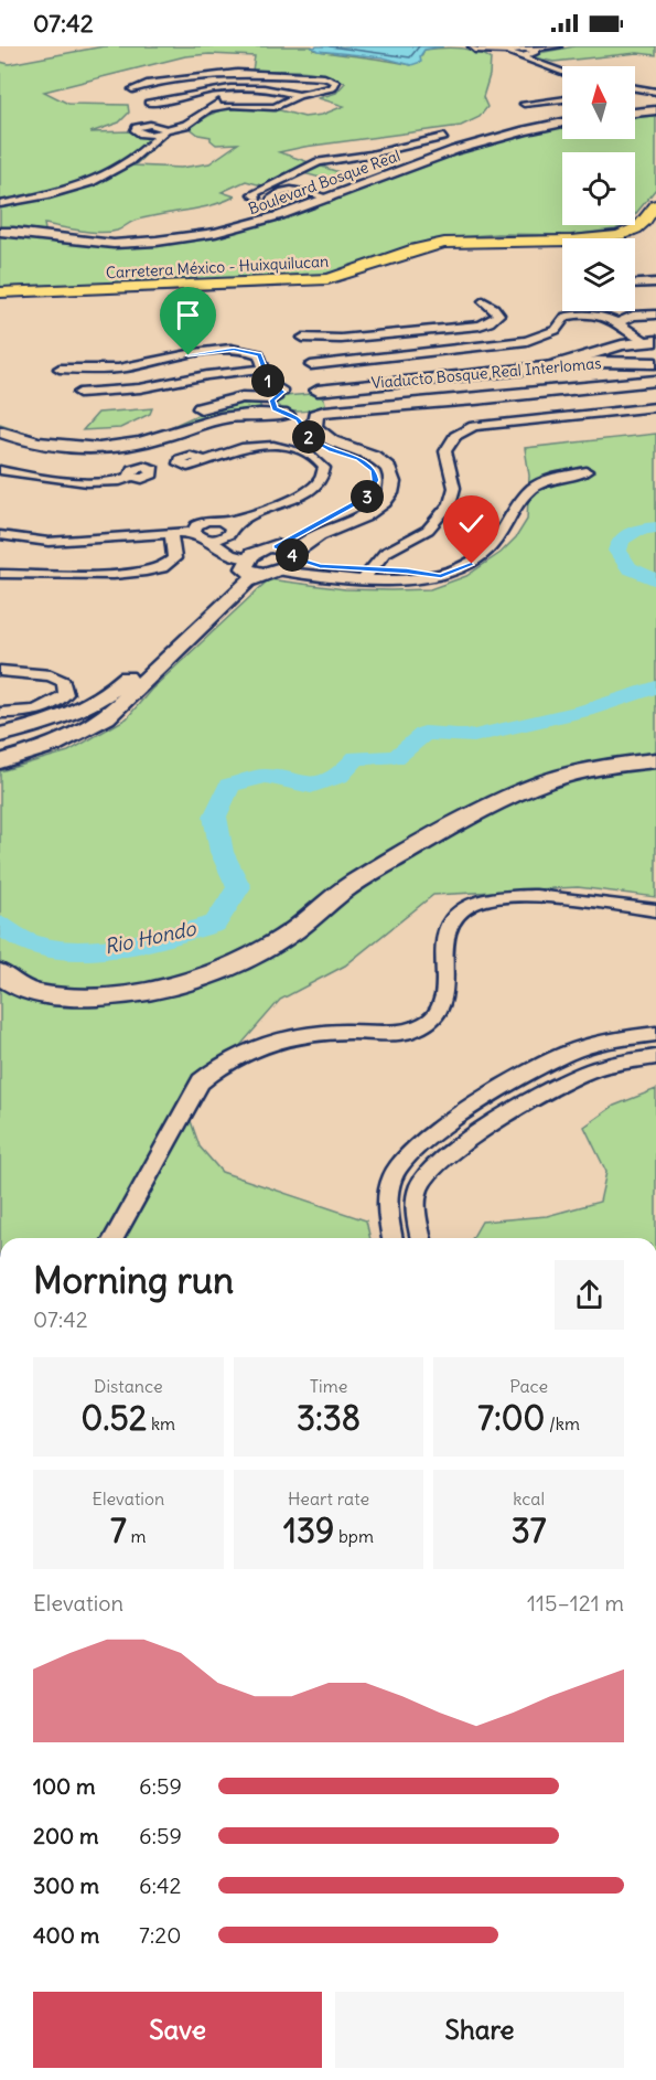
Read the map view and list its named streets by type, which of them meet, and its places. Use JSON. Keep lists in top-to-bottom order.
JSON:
{
  "streets": {
    "main road": ["Carretera México - Huixquilucan", "Viaducto Bosque Real Interlomas"],
    "street": ["Boulevard Bosque Real"]
  },
  "water": ["Rio Hondo"],
  "north": "top",
  "page": {
    "status": "07:42",
    "pins": [
      "1",
      "2",
      "3",
      "4"
    ],
    "heading": ["Morning run", "07:42"],
    "stats": [
      ["Distance", "0.52 km"],
      ["Time", "3:38"],
      ["Pace", "7:00 /km"],
      ["Elevation", "7 m"],
      ["Heart rate", "139 bpm"],
      ["kcal", "37"]
    ],
    "chart": ["Elevation", "115–121 m"],
    "list": [
      {
        "name": "100 m",
        "note": "6:59"
      },
      {
        "name": "200 m",
        "note": "6:59"
      },
      {
        "name": "300 m",
        "note": "6:42"
      },
      {
        "name": "400 m",
        "note": "7:20"
      }
    ],
    "buttons": ["Save", "Share"]
  }
}
